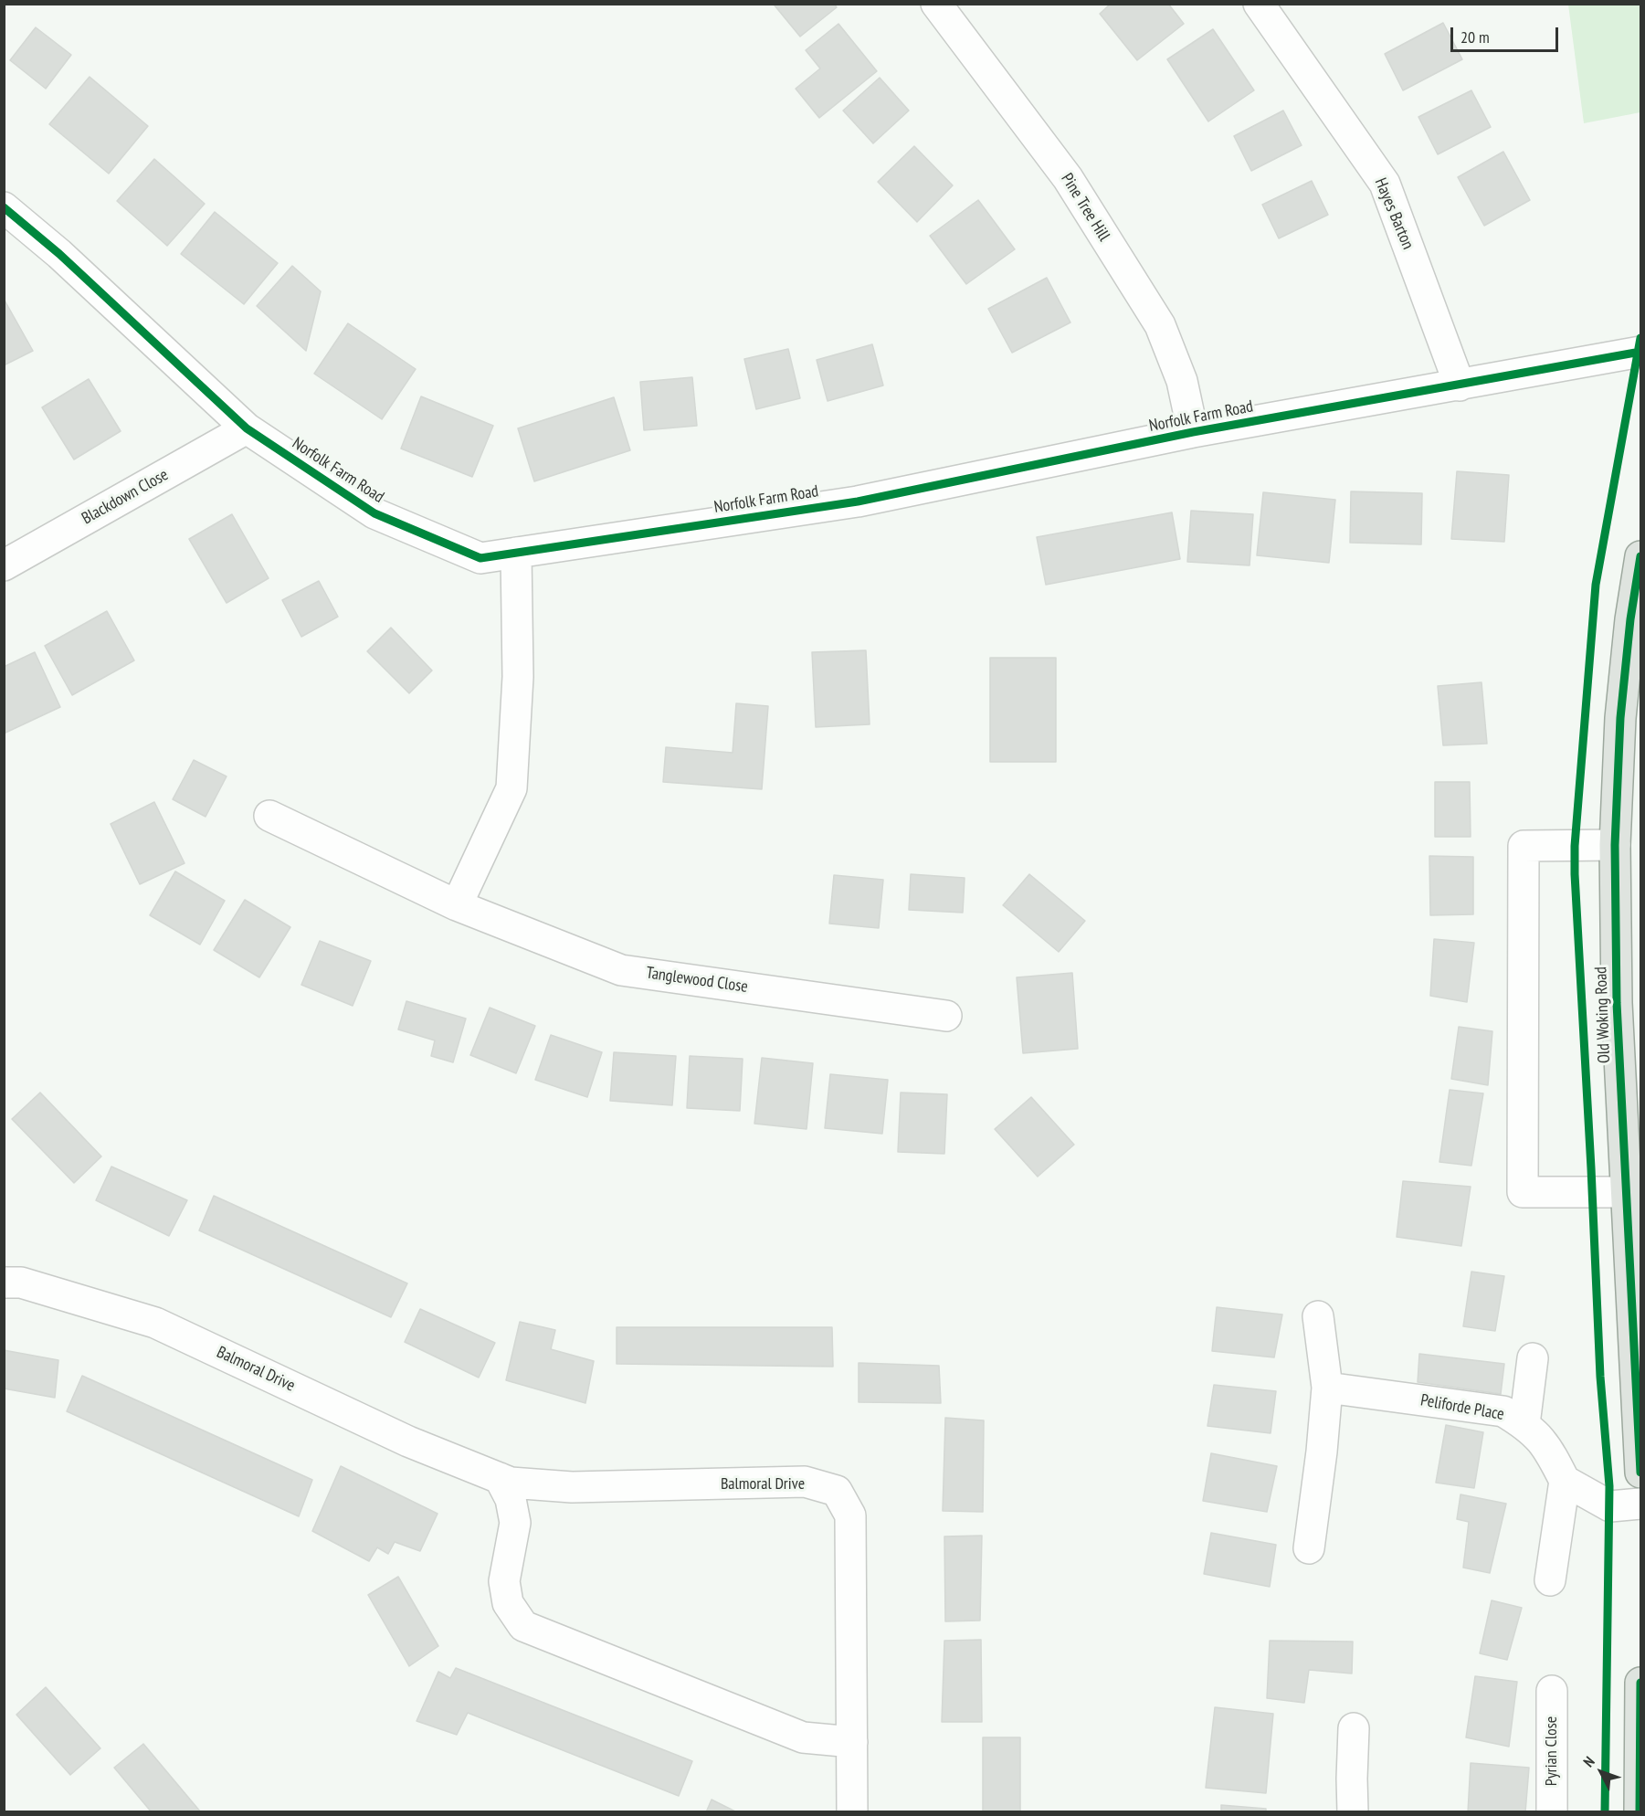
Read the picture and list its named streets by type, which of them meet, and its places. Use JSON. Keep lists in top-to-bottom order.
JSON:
{
  "streets": {
    "main road": ["Old Woking Road"],
    "street": [
      "Pine Tree Hill",
      "Hayes Barton",
      "Norfolk Farm Road",
      "Blackdown Close",
      "Tanglewood Close",
      "Balmoral Drive",
      "Peliforde Place",
      "Pyrian Close"
    ]
  },
  "crossings": [
    ["Pine Tree Hill", "Norfolk Farm Road"],
    ["Hayes Barton", "Norfolk Farm Road"],
    ["Norfolk Farm Road", "Blackdown Close"]
  ],
  "scale_bar": "20 m",
  "north": "top left"
}
